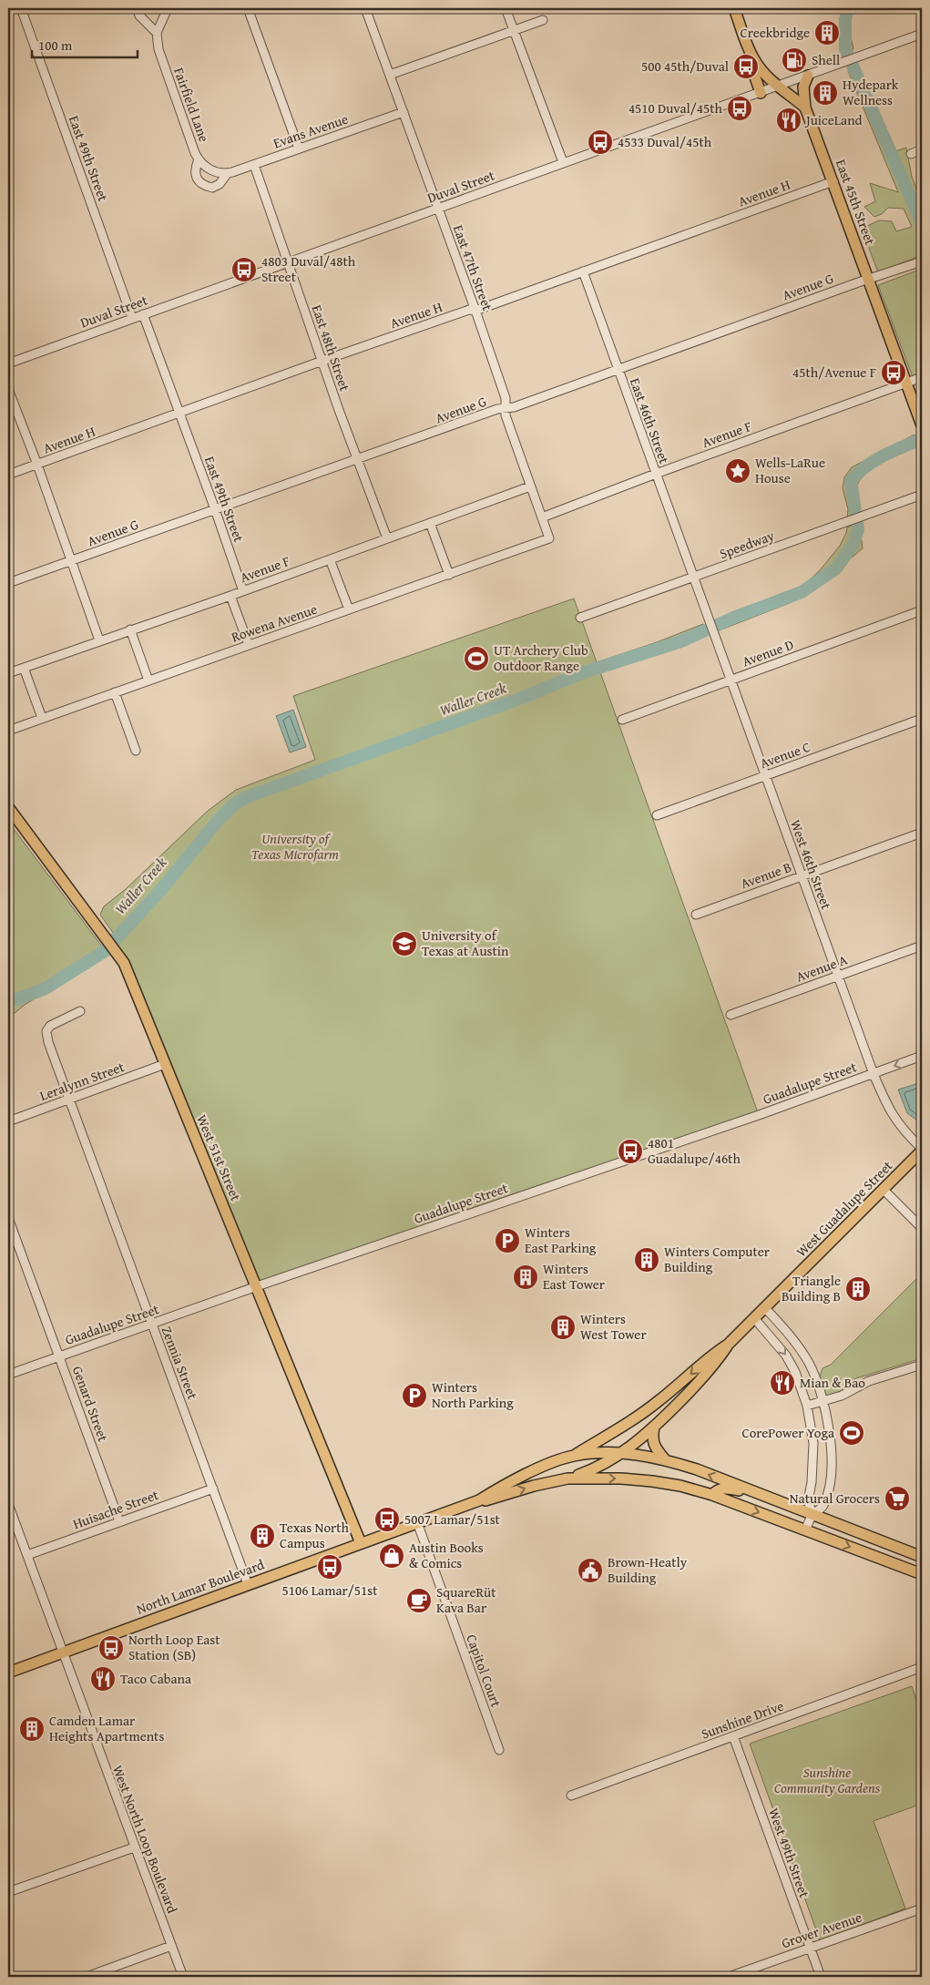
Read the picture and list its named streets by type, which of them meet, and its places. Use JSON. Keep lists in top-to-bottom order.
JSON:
{
  "streets": {
    "main road": [
      "East 45th Street",
      "West 51st Street",
      "West Guadalupe Street",
      "North Lamar Boulevard"
    ],
    "street": [
      "Fairfield Lane",
      "Evans Avenue",
      "East 49th Street",
      "Duval Street",
      "Avenue H",
      "East 47th Street",
      "Avenue G",
      "East 48th Street",
      "East 46th Street",
      "Avenue F",
      "Speedway",
      "Rowena Avenue",
      "Avenue D",
      "Avenue C",
      "West 46th Street",
      "Avenue B",
      "Avenue A",
      "Leralynn Street",
      "Guadalupe Street",
      "Zennia Street",
      "Genard Street",
      "Huisache Street",
      "Capitol Court",
      "Sunshine Drive",
      "West North Loop Boulevard",
      "West 49th Street",
      "Grover Avenue"
    ]
  },
  "crossings": [
    ["Fairfield Lane", "Evans Avenue"],
    ["Evans Avenue", "East 47th Street"],
    ["Evans Avenue", "East 48th Street"],
    ["East 49th Street", "Duval Street"],
    ["East 49th Street", "Avenue H"],
    ["East 49th Street", "Avenue G"],
    ["East 49th Street", "Avenue F"],
    ["Duval Street", "East 45th Street"],
    ["Duval Street", "East 47th Street"],
    ["Duval Street", "East 48th Street"],
    ["Avenue H", "East 45th Street"],
    ["Avenue H", "East 47th Street"],
    ["Avenue H", "East 48th Street"],
    ["Avenue H", "East 46th Street"],
    ["East 45th Street", "Avenue G"],
    ["East 45th Street", "Avenue F"],
    ["East 47th Street", "Avenue G"],
    ["East 47th Street", "Avenue F"],
    ["East 47th Street", "Rowena Avenue"],
    ["Avenue G", "East 48th Street"],
    ["Avenue G", "East 46th Street"],
    ["East 48th Street", "Avenue F"],
    ["East 46th Street", "Avenue F"],
    ["East 46th Street", "Speedway"],
    ["East 46th Street", "West 46th Street"],
    ["Speedway", "West 46th Street"],
    ["Avenue D", "West 46th Street"],
    ["Avenue C", "West 46th Street"],
    ["West 46th Street", "Avenue B"],
    ["West 46th Street", "Avenue A"],
    ["West 46th Street", "Guadalupe Street"],
    ["West 46th Street", "West Guadalupe Street"],
    ["Leralynn Street", "West 51st Street"],
    ["Leralynn Street", "Zennia Street"],
    ["Guadalupe Street", "West 51st Street"],
    ["Guadalupe Street", "Zennia Street"],
    ["Guadalupe Street", "Genard Street"],
    ["West 51st Street", "North Lamar Boulevard"],
    ["West Guadalupe Street", "North Lamar Boulevard"],
    ["Zennia Street", "Huisache Street"],
    ["Zennia Street", "North Lamar Boulevard"],
    ["Genard Street", "Huisache Street"],
    ["Huisache Street", "West North Loop Boulevard"],
    ["North Lamar Boulevard", "Capitol Court"],
    ["North Lamar Boulevard", "West North Loop Boulevard"],
    ["Sunshine Drive", "West 49th Street"],
    ["West 49th Street", "Grover Avenue"]
  ],
  "water": ["Waller Creek"],
  "parks": ["University of Texas Microfarm", "Sunshine Community Gardens"],
  "places": {
    "building": [
      "Creekbridge",
      "Hydepark Wellness",
      "Winters Computer Building",
      "Winters East Tower",
      "Triangle Building B",
      "Winters West Tower",
      "Texas North Campus",
      "Camden Lamar Heights Apartments"
    ],
    "fuel station": ["Shell"],
    "bus stop": [
      "500 45th/Duval",
      "4510 Duval/45th",
      "4533 Duval/45th",
      "4803 Duval/48th Street",
      "45th/Avenue F",
      "4801 Guadalupe/46th",
      "5007 Lamar/51st",
      "5106 Lamar/51st",
      "North Loop East Station (SB)"
    ],
    "restaurant": ["JuiceLand", "Mian & Bao", "Taco Cabana"],
    "place": ["Wells-LaRue House"],
    "sports": ["UT Archery Club Outdoor Range", "CorePower Yoga"],
    "school or university": ["University of Texas at Austin"],
    "parking": ["Winters East Parking", "Winters North Parking"],
    "supermarket": ["Natural Grocers"],
    "shop": ["Austin Books & Comics"],
    "public building": ["Brown-Heatly Building"],
    "cafe": ["SquareRüt Kava Bar"]
  },
  "scale_bar": "100 m"
}
